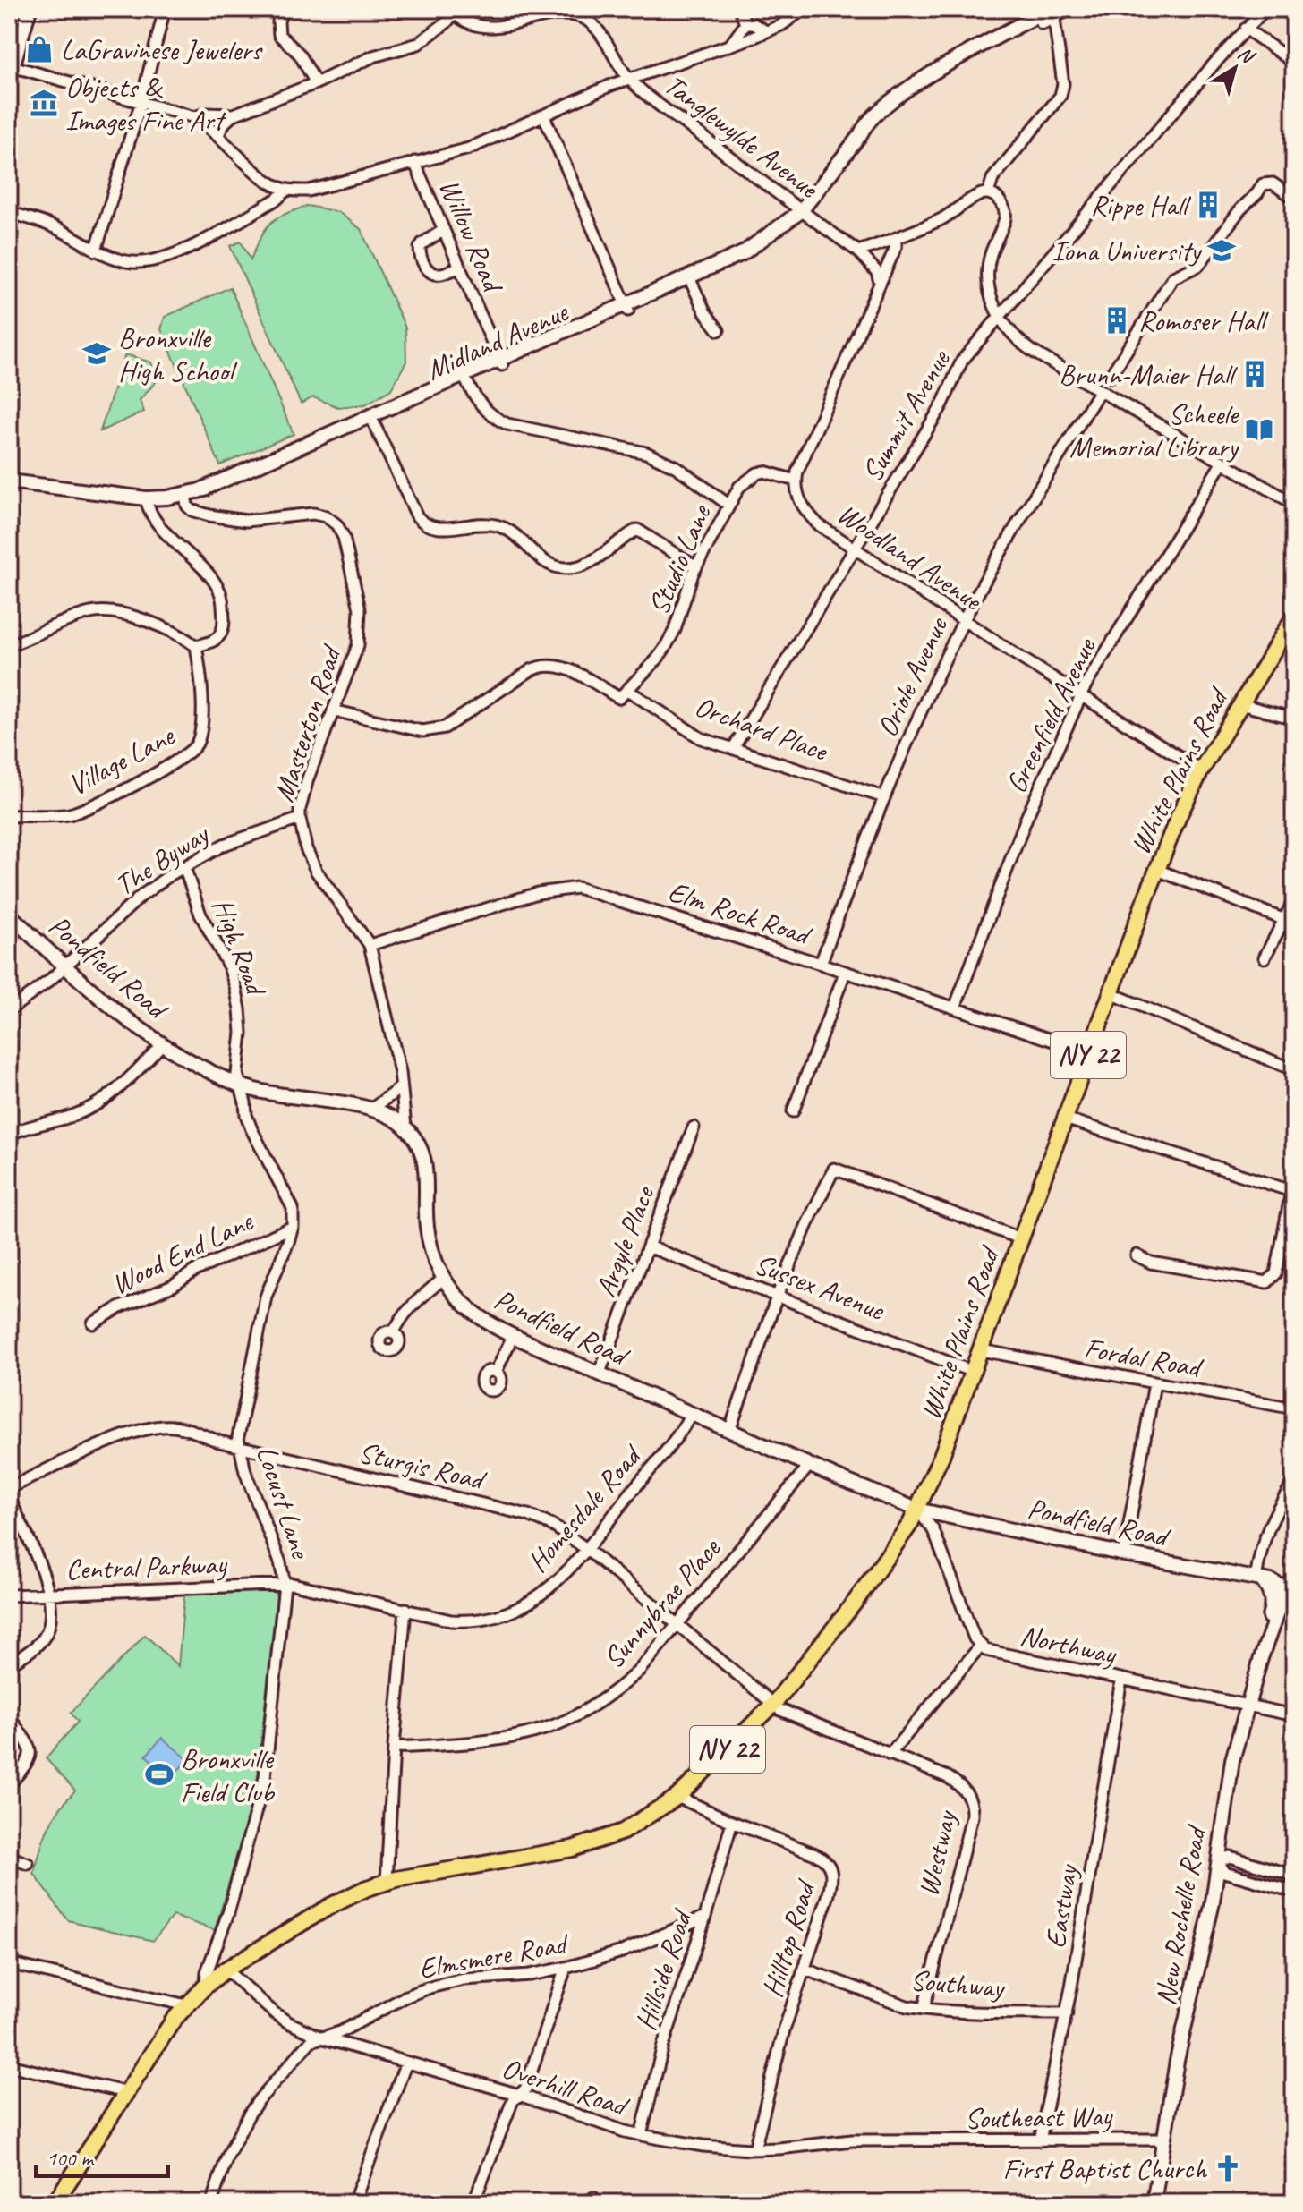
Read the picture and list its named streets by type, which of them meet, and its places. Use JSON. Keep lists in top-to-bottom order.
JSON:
{
  "streets": {
    "main road": ["White Plains Road", "NY 22"],
    "street": [
      "Tanglewylde Avenue",
      "Willow Road",
      "Midland Avenue",
      "Summit Avenue",
      "Woodland Avenue",
      "Studio Lane",
      "Oriole Avenue",
      "Greenfield Avenue",
      "Masterton Road",
      "Orchard Place",
      "Village Lane",
      "The Byway",
      "Elm Rock Road",
      "High Road",
      "Pondfield Road",
      "Argyle Place",
      "Wood End Lane",
      "Sussex Avenue",
      "Fordal Road",
      "Sturgis Road",
      "Locust Lane",
      "Homesdale Road",
      "Central Parkway",
      "Sunnybrae Place",
      "Northway",
      "Westway",
      "Eastway",
      "New Rochelle Road",
      "Hilltop Road",
      "Elmsmere Road",
      "Hillside Road",
      "Southway",
      "Overhill Road",
      "Southeast Way"
    ]
  },
  "crossings": [
    ["Tanglewylde Avenue", "Willow Road"],
    ["Tanglewylde Avenue", "Midland Avenue"],
    ["Willow Road", "Midland Avenue"],
    ["Midland Avenue", "Masterton Road"],
    ["Summit Avenue", "Woodland Avenue"],
    ["Summit Avenue", "Orchard Place"],
    ["Woodland Avenue", "Studio Lane"],
    ["Woodland Avenue", "Oriole Avenue"],
    ["Woodland Avenue", "Greenfield Avenue"],
    ["Woodland Avenue", "White Plains Road"],
    ["Studio Lane", "Orchard Place"],
    ["Oriole Avenue", "Orchard Place"],
    ["Oriole Avenue", "Elm Rock Road"],
    ["Greenfield Avenue", "Elm Rock Road"],
    ["Masterton Road", "Orchard Place"],
    ["Masterton Road", "The Byway"],
    ["Masterton Road", "Elm Rock Road"],
    ["Masterton Road", "Pondfield Road"],
    ["White Plains Road", "Elm Rock Road"],
    ["White Plains Road", "Pondfield Road"],
    ["White Plains Road", "NY 22"],
    ["White Plains Road", "Sussex Avenue"],
    ["White Plains Road", "Fordal Road"],
    ["White Plains Road", "Sturgis Road"],
    ["White Plains Road", "Northway"],
    ["White Plains Road", "Westway"],
    ["White Plains Road", "Hilltop Road"],
    ["The Byway", "High Road"],
    ["The Byway", "Pondfield Road"],
    ["High Road", "Pondfield Road"],
    ["Pondfield Road", "Argyle Place"],
    ["Pondfield Road", "Homesdale Road"],
    ["Pondfield Road", "Sunnybrae Place"],
    ["Pondfield Road", "Northway"],
    ["Pondfield Road", "New Rochelle Road"],
    ["NY 22", "Locust Lane"],
    ["NY 22", "Overhill Road"],
    ["Argyle Place", "Sussex Avenue"],
    ["Wood End Lane", "Locust Lane"],
    ["Sturgis Road", "Locust Lane"],
    ["Sturgis Road", "Homesdale Road"],
    ["Sturgis Road", "Sunnybrae Place"],
    ["Sturgis Road", "Westway"],
    ["Locust Lane", "Homesdale Road"],
    ["Locust Lane", "Central Parkway"],
    ["Homesdale Road", "Central Parkway"],
    ["Northway", "Eastway"],
    ["Northway", "New Rochelle Road"],
    ["Westway", "Southway"],
    ["Eastway", "Southway"],
    ["Eastway", "Southeast Way"],
    ["New Rochelle Road", "Southeast Way"],
    ["Hilltop Road", "Hillside Road"],
    ["Hilltop Road", "Southway"],
    ["Hilltop Road", "Overhill Road"],
    ["Elmsmere Road", "Hillside Road"],
    ["Elmsmere Road", "Overhill Road"],
    ["Hillside Road", "Overhill Road"],
    ["Overhill Road", "Southeast Way"]
  ],
  "places": {
    "shop": ["LaGravinese Jewelers"],
    "museum": ["Objects & Images Fine Art"],
    "building": ["Rippe Hall", "Romoser Hall", "Brunn-Maier Hall"],
    "school or university": ["Iona University", "Bronxville High School"],
    "library": ["Scheele Memorial Library"],
    "sports": ["Bronxville Field Club"],
    "church": ["First Baptist Church"]
  },
  "scale_bar": "100 m",
  "north": "top right"
}
